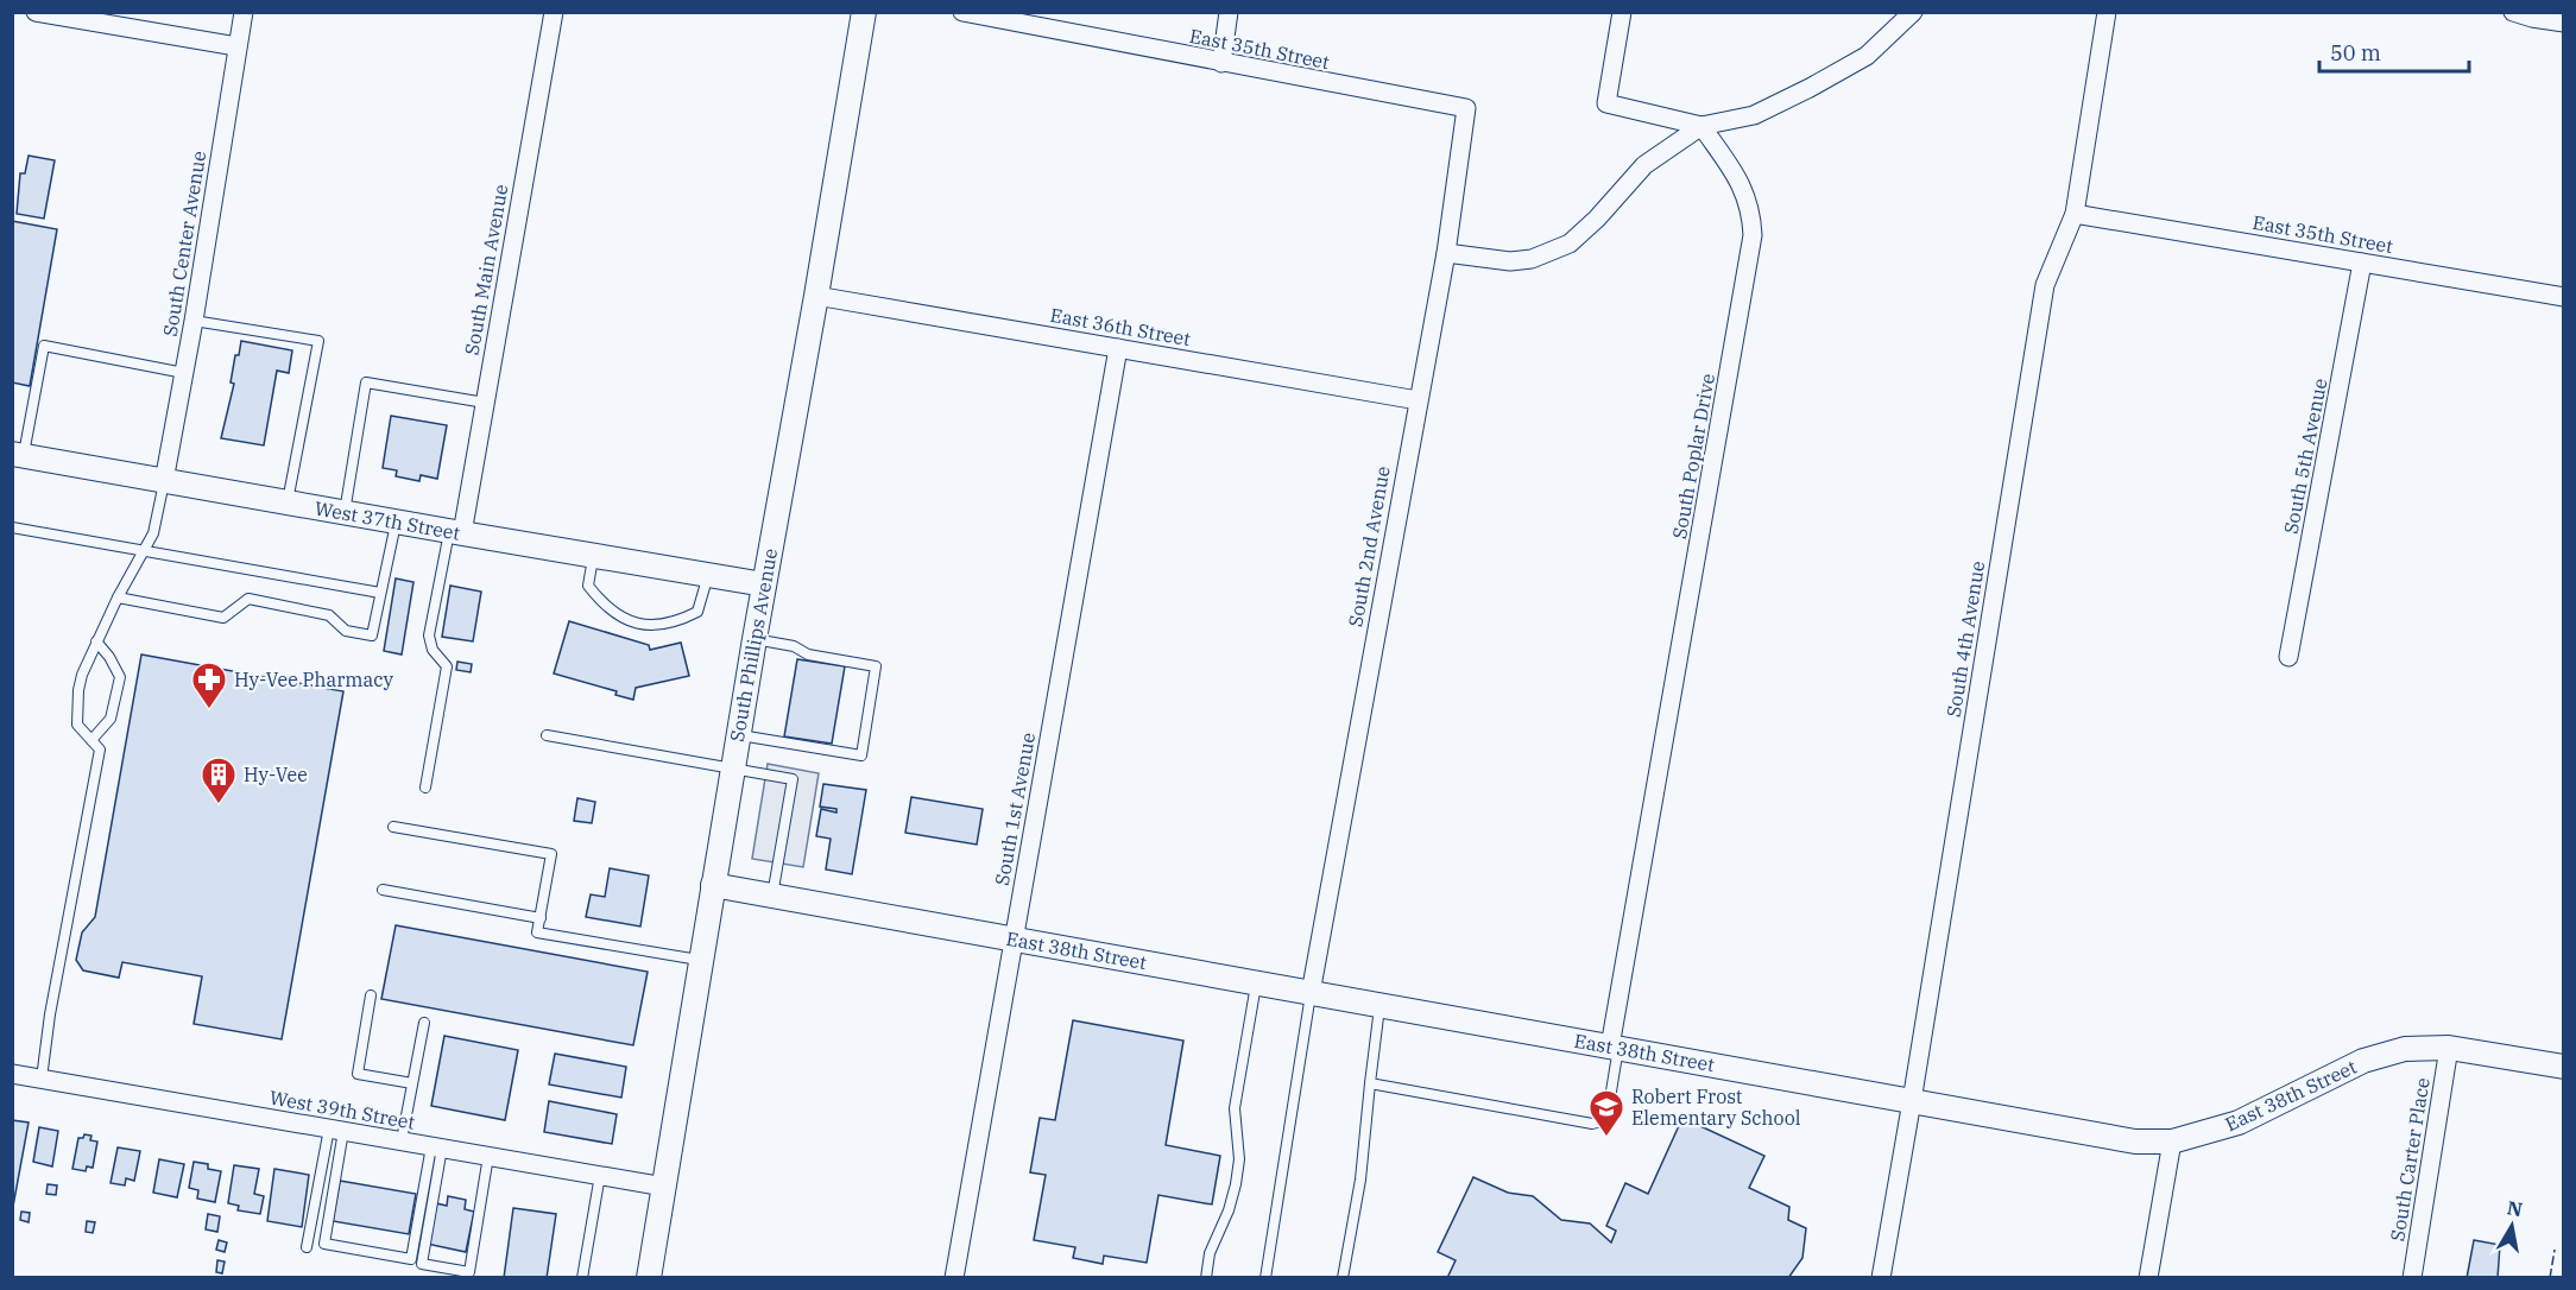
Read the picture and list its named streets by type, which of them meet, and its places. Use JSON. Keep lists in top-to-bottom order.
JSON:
{
  "streets": {
    "street": [
      "East 35th Street",
      "South Center Avenue",
      "South Main Avenue",
      "East 36th Street",
      "South Poplar Drive",
      "South 5th Avenue",
      "West 37th Street",
      "South 2nd Avenue",
      "South 4th Avenue",
      "South Phillips Avenue",
      "South 1st Avenue",
      "East 38th Street",
      "West 39th Street",
      "South Carter Place"
    ]
  },
  "crossings": [
    ["East 35th Street", "South 5th Avenue"],
    ["East 35th Street", "South 2nd Avenue"],
    ["East 35th Street", "South 4th Avenue"],
    ["South Center Avenue", "West 37th Street"],
    ["South Main Avenue", "West 37th Street"],
    ["East 36th Street", "South 2nd Avenue"],
    ["East 36th Street", "South Phillips Avenue"],
    ["East 36th Street", "South 1st Avenue"],
    ["South Poplar Drive", "East 38th Street"],
    ["West 37th Street", "South Phillips Avenue"],
    ["South 2nd Avenue", "East 38th Street"],
    ["South 4th Avenue", "East 38th Street"],
    ["South Phillips Avenue", "East 38th Street"],
    ["South Phillips Avenue", "West 39th Street"],
    ["South 1st Avenue", "East 38th Street"],
    ["East 38th Street", "South Carter Place"]
  ],
  "places": {
    "pharmacy": ["Hy-Vee Pharmacy"],
    "building": ["Hy-Vee"],
    "school or university": ["Robert Frost Elementary School"]
  },
  "scale_bar": "50 m",
  "north": "top"
}
